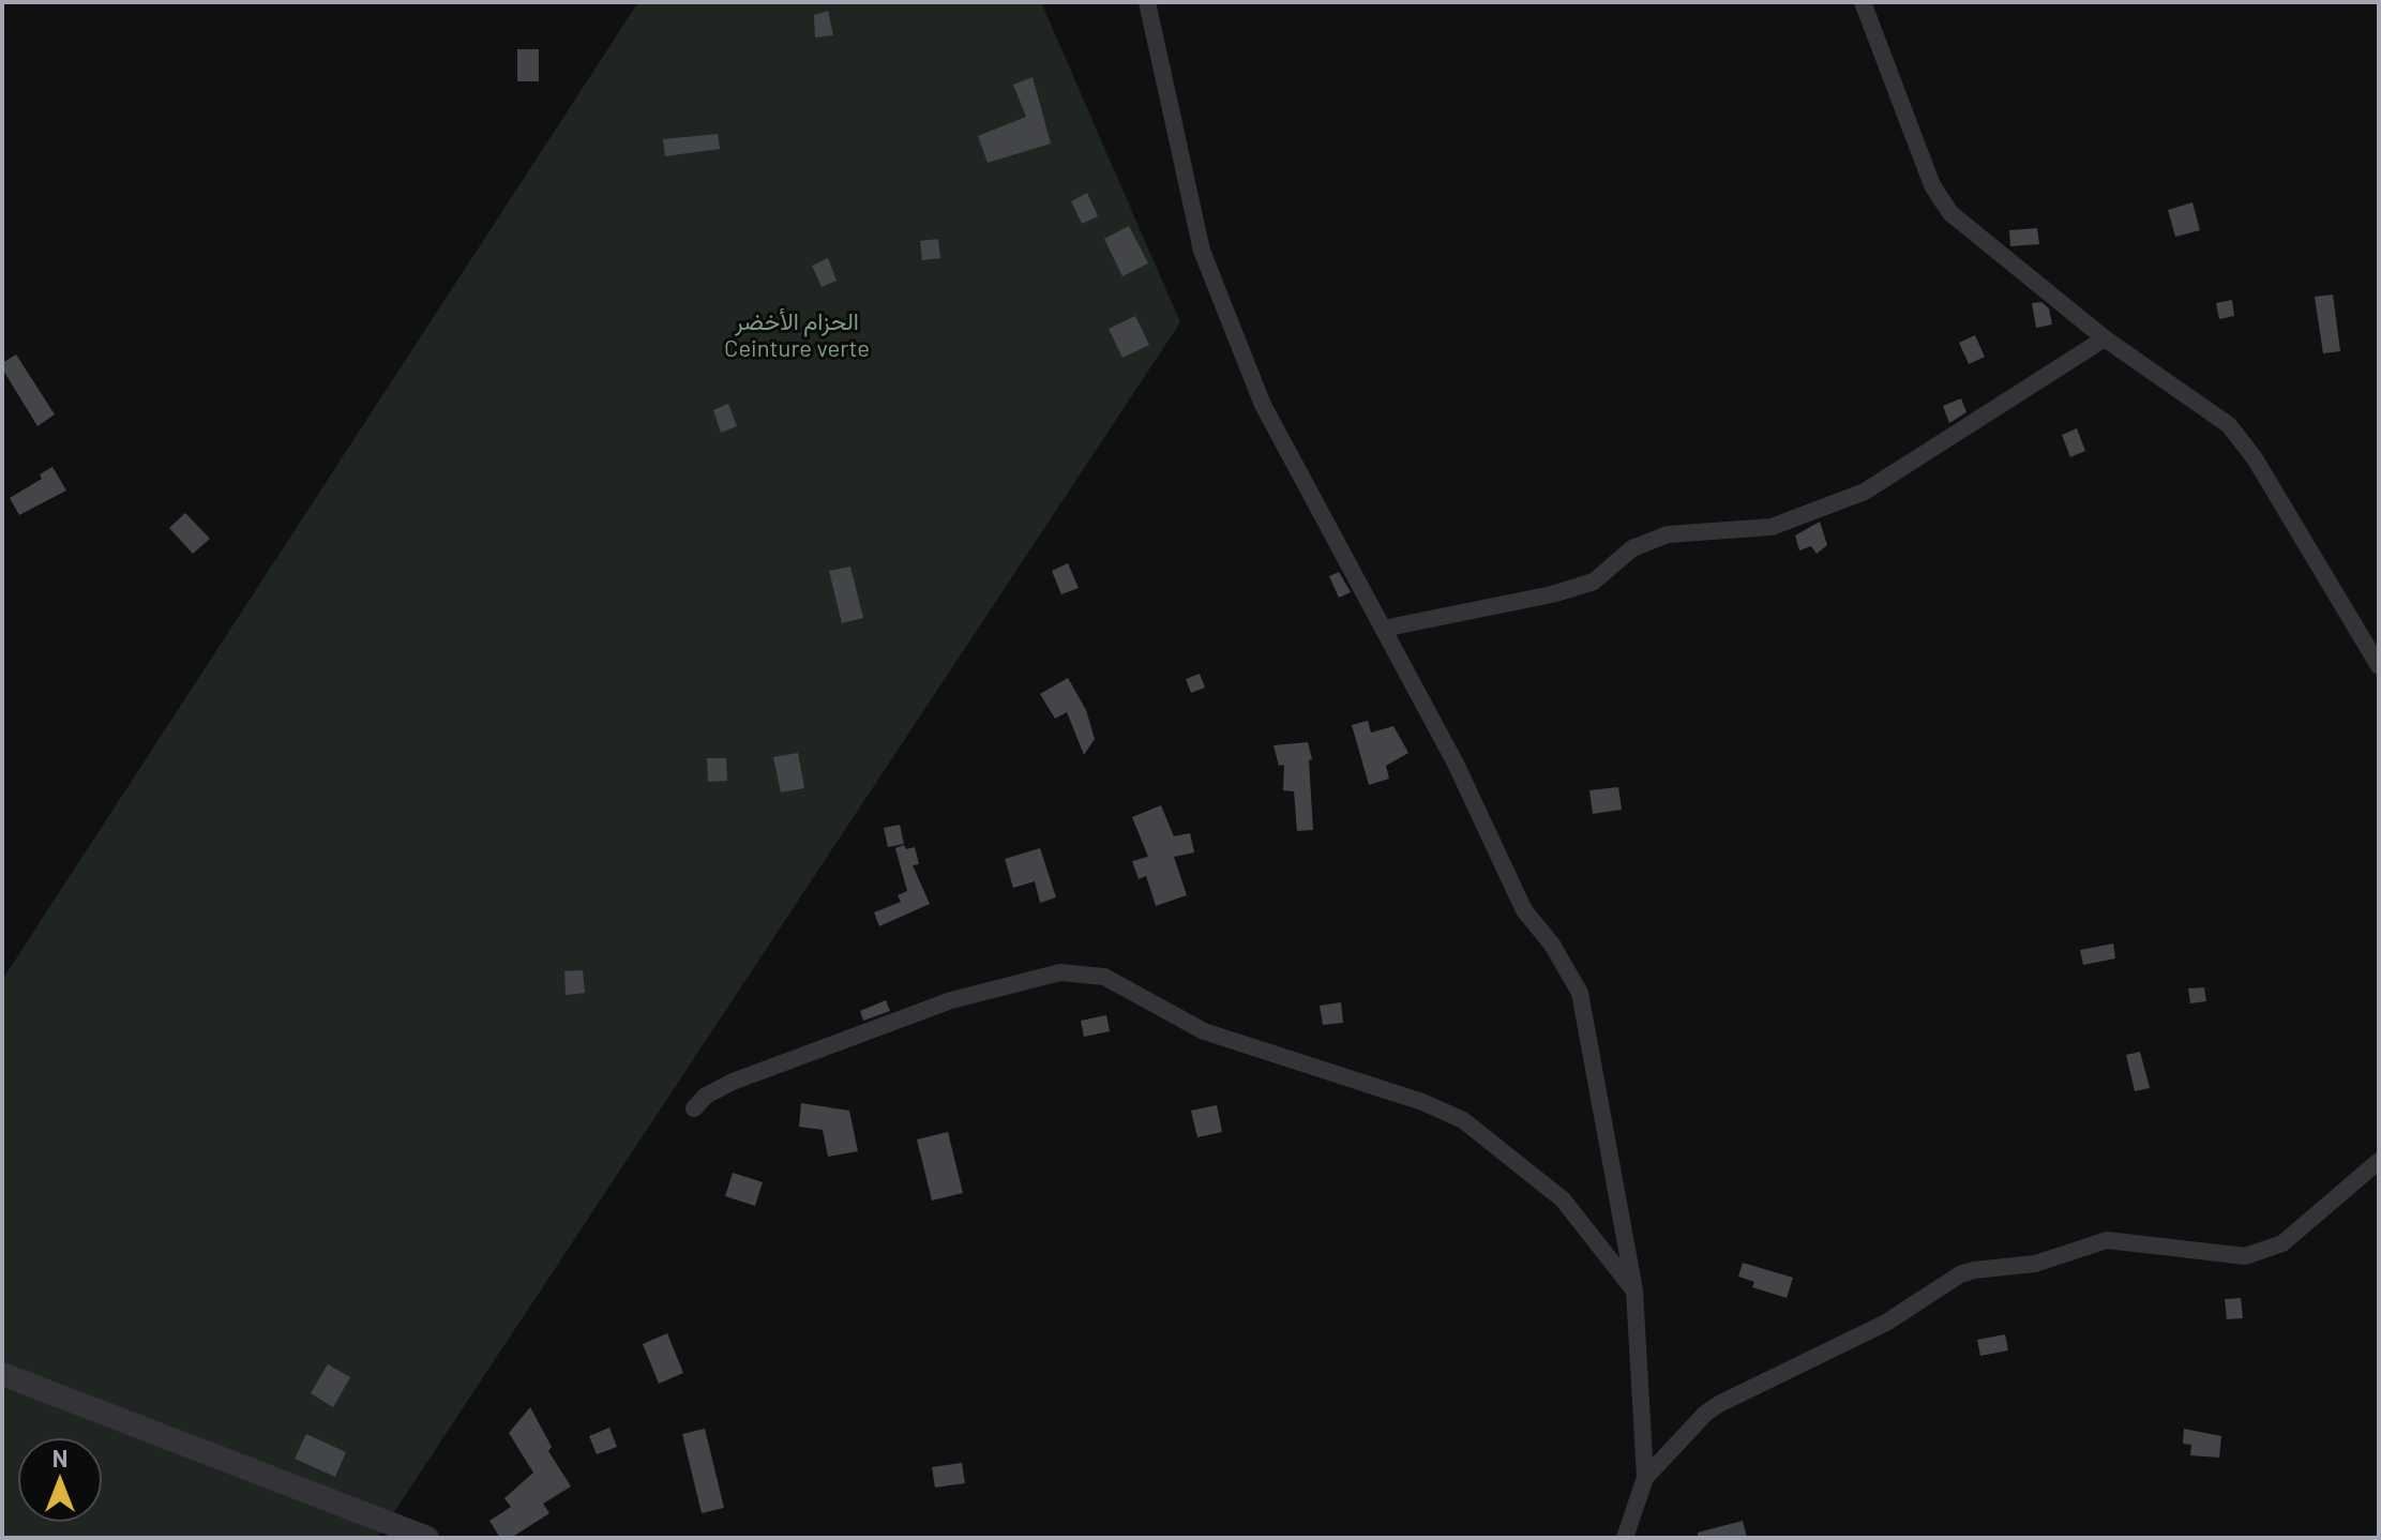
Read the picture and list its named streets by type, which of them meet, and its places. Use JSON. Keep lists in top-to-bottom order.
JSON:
{
  "parks": ["الحزام الأخضر Ceinture verte"],
  "north": "top"
}
